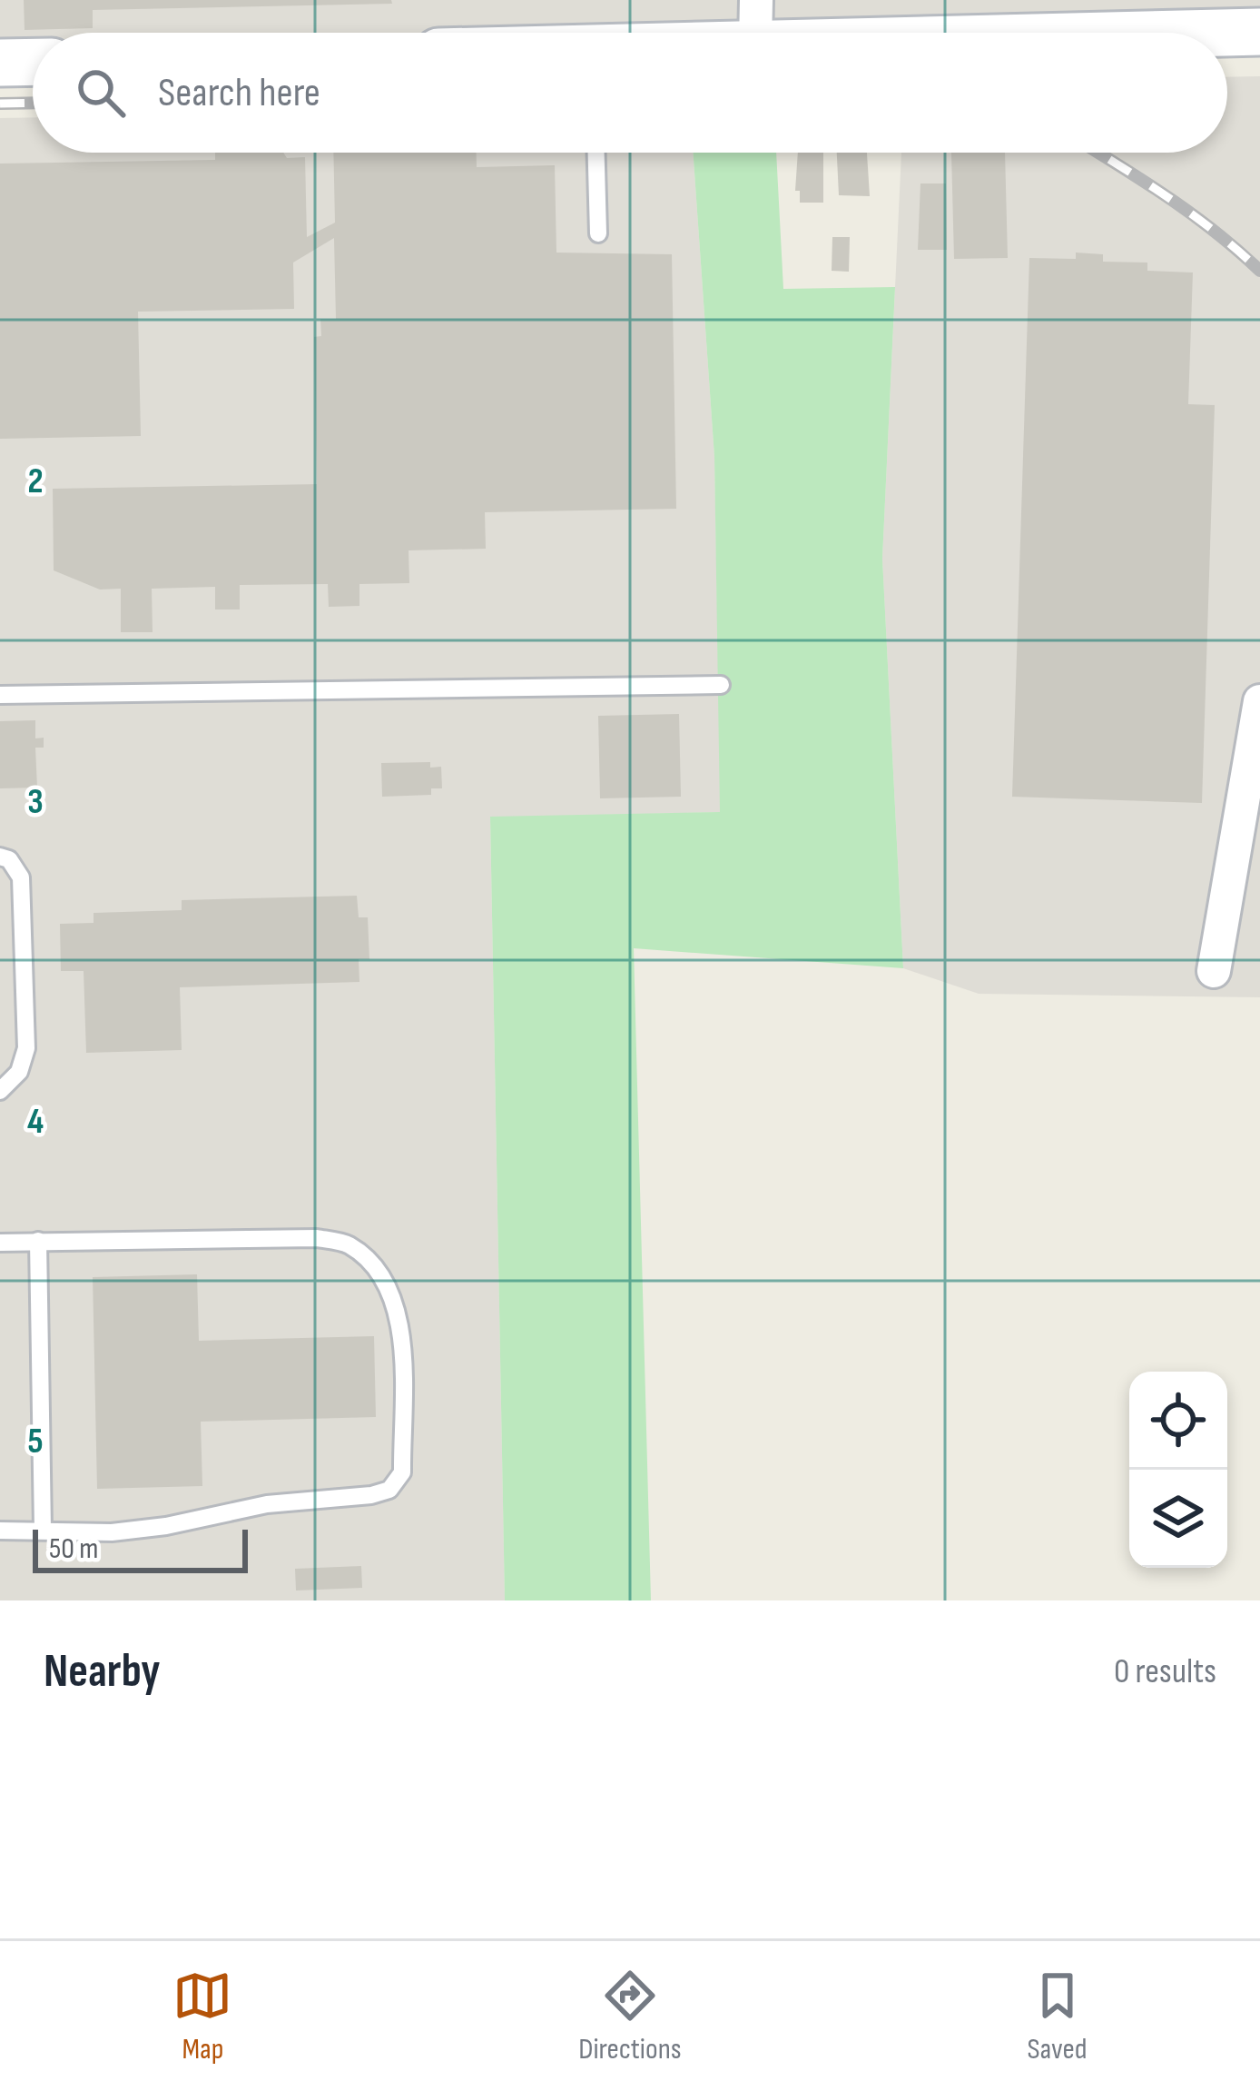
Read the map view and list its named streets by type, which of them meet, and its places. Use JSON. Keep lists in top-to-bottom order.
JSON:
{
  "scale_bar": "50 m",
  "page": {
    "search": "Search here",
    "scale": "50 m",
    "heading": ["Nearby", "0 results"],
    "nav": ["Map", "Directions", "Saved"]
  },
  "grid": {
    "rows": [
      "2",
      "3",
      "4",
      "5"
    ]
  }
}
